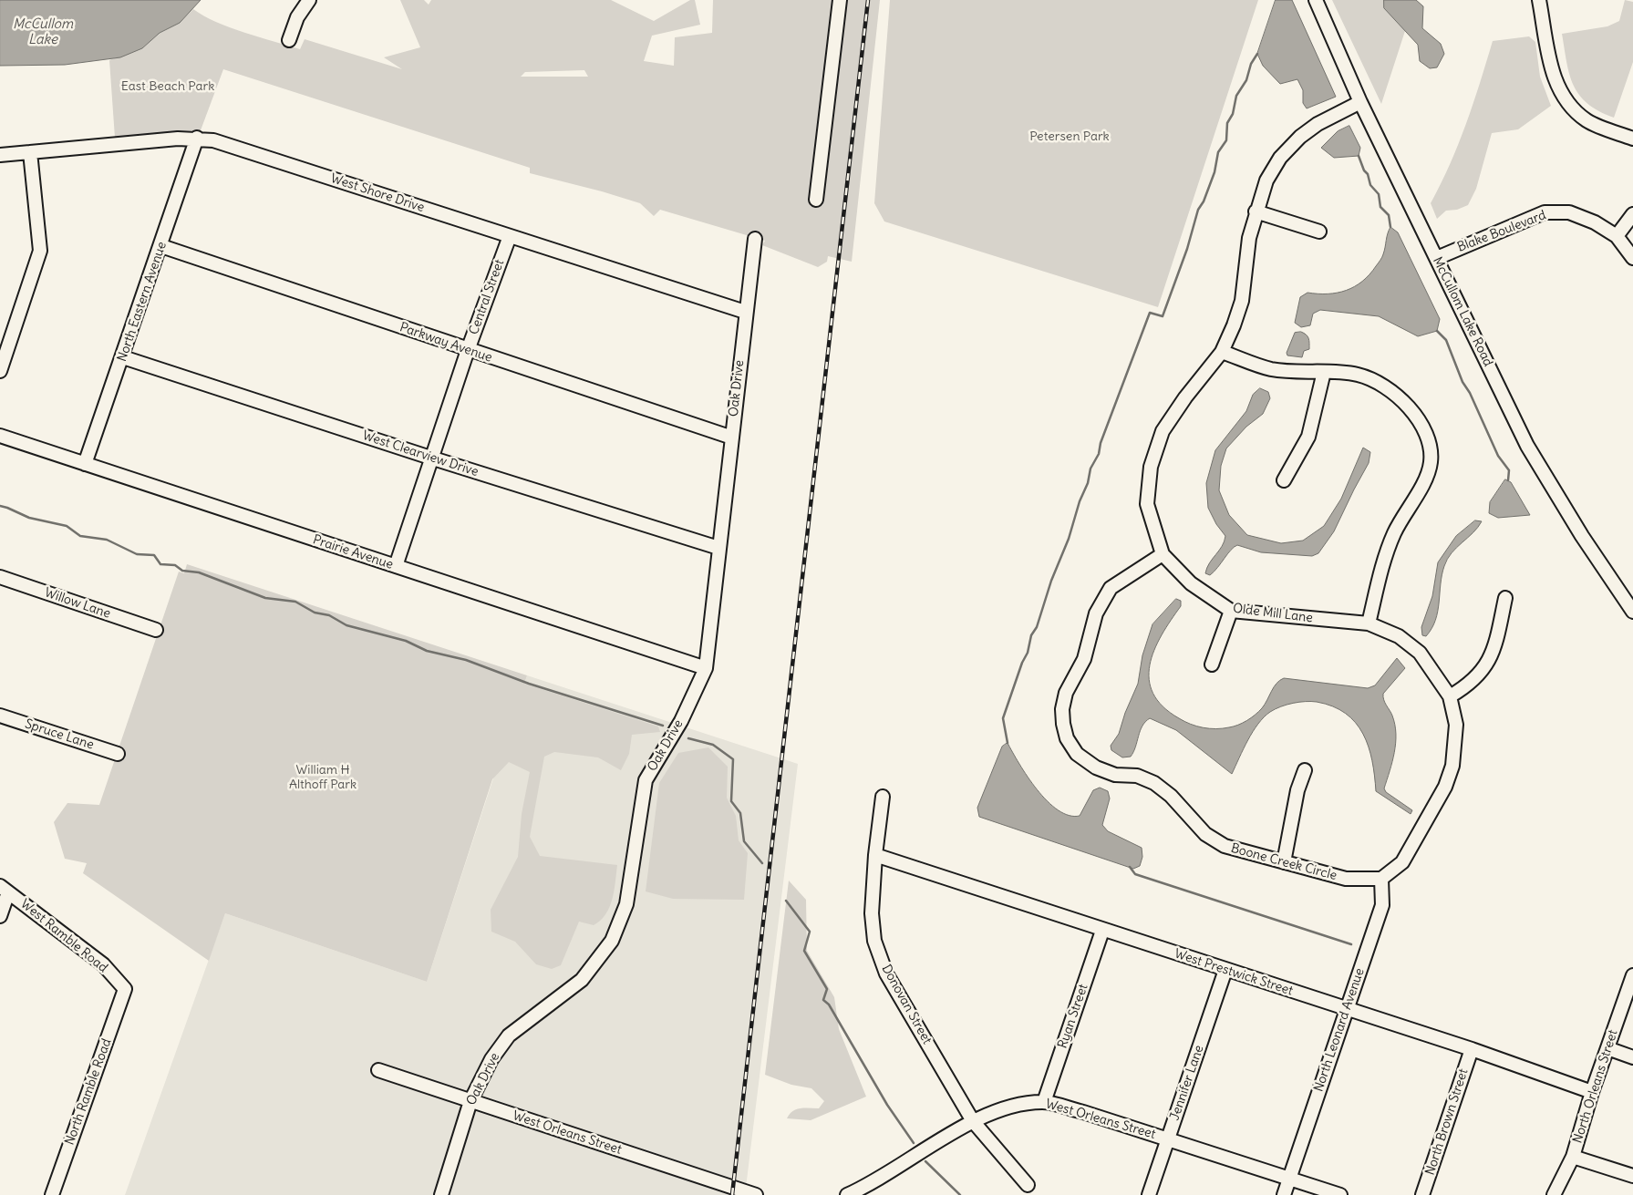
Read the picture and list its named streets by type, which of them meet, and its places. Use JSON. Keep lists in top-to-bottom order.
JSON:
{
  "streets": {
    "street": [
      "West Shore Drive",
      "Blake Boulevard",
      "Central Street",
      "North Eastern Avenue",
      "McCullom Lake Road",
      "Parkway Avenue",
      "Oak Drive",
      "West Clearview Drive",
      "Prairie Avenue",
      "Willow Lane",
      "Olde Mill Lane",
      "Spruce Lane",
      "Boone Creek Circle",
      "West Ramble Road",
      "West Prestwick Street",
      "Donovan Street",
      "Ryan Street",
      "North Leonard Avenue",
      "Jennifer Lane",
      "North Orleans Street",
      "North Ramble Road",
      "West Orleans Street",
      "North Brown Street"
    ]
  },
  "crossings": [
    ["West Shore Drive", "Central Street"],
    ["West Shore Drive", "North Eastern Avenue"],
    ["West Shore Drive", "Oak Drive"],
    ["Blake Boulevard", "McCullom Lake Road"],
    ["Central Street", "Parkway Avenue"],
    ["Central Street", "West Clearview Drive"],
    ["Central Street", "Prairie Avenue"],
    ["North Eastern Avenue", "Parkway Avenue"],
    ["North Eastern Avenue", "West Clearview Drive"],
    ["North Eastern Avenue", "Prairie Avenue"],
    ["McCullom Lake Road", "Olde Mill Lane"],
    ["Parkway Avenue", "Oak Drive"],
    ["Oak Drive", "West Clearview Drive"],
    ["Oak Drive", "Prairie Avenue"],
    ["Oak Drive", "West Orleans Street"],
    ["Olde Mill Lane", "Boone Creek Circle"],
    ["Olde Mill Lane", "North Leonard Avenue"],
    ["Boone Creek Circle", "North Leonard Avenue"],
    ["West Ramble Road", "North Ramble Road"],
    ["West Prestwick Street", "Donovan Street"],
    ["West Prestwick Street", "Ryan Street"],
    ["West Prestwick Street", "North Leonard Avenue"],
    ["West Prestwick Street", "Jennifer Lane"],
    ["West Prestwick Street", "North Orleans Street"],
    ["West Prestwick Street", "North Brown Street"],
    ["Donovan Street", "West Orleans Street"],
    ["Ryan Street", "West Orleans Street"],
    ["North Leonard Avenue", "West Orleans Street"],
    ["Jennifer Lane", "West Orleans Street"]
  ],
  "water": ["McCullom Lake"],
  "parks": ["East Beach Park", "Petersen Park", "William H Althoff Park"]
}
